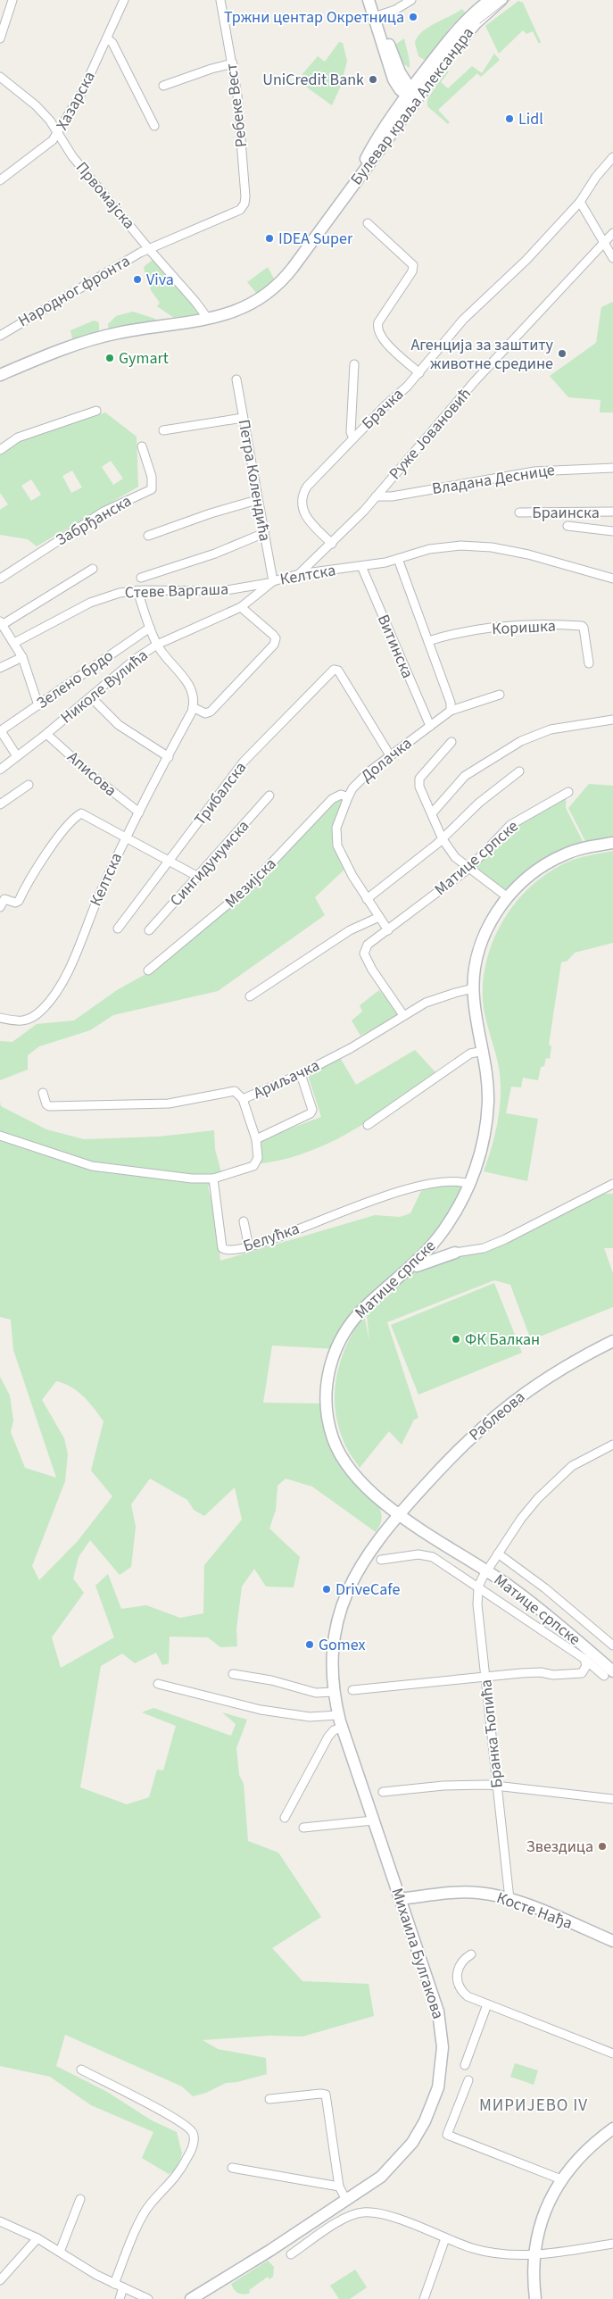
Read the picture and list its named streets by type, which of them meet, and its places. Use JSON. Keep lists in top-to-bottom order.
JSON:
{
  "streets": {
    "main road": [
      "Булевар краља Александра",
      "Матице српске",
      "Раблеова",
      "Косте Нађа",
      "Михаила Булгакова"
    ],
    "street": [
      "Хазарска",
      "Ребеке Вест",
      "Првомајска",
      "Народног фронта",
      "Брачка",
      "Руже Јовановић",
      "Владана Деснице",
      "Петра Колендића",
      "Браинска",
      "Забрђанска",
      "Келтска",
      "Стеве Варгаша",
      "Коришка",
      "Витинска",
      "Зелено брдо",
      "Николе Вулића",
      "Долачка",
      "Аписова",
      "Трибалска",
      "Сингидунумска",
      "Мезијска",
      "Ариљачка",
      "Белућка",
      "Бранка Ћопића"
    ]
  },
  "crossings": [
    ["Хазарска", "Првомајска"],
    ["Ребеке Вест", "Народног фронта"],
    ["Булевар краља Александра", "Првомајска"],
    ["Првомајска", "Народног фронта"],
    ["Брачка", "Руже Јовановић"],
    ["Руже Јовановић", "Владана Деснице"],
    ["Руже Јовановић", "Келтска"],
    ["Петра Колендића", "Келтска"],
    ["Петра Колендића", "Стеве Варгаша"],
    ["Келтска", "Стеве Варгаша"],
    ["Келтска", "Витинска"],
    ["Келтска", "Николе Вулића"],
    ["Келтска", "Аписова"],
    ["Витинска", "Долачка"],
    ["Николе Вулића", "Аписова"],
    ["Долачка", "Трибалска"],
    ["Долачка", "Матице српске"],
    ["Долачка", "Мезијска"],
    ["Матице српске", "Ариљачка"],
    ["Матице српске", "Белућка"],
    ["Матице српске", "Раблеова"],
    ["Матице српске", "Бранка Ћопића"],
    ["Матице српске", "Михаила Булгакова"],
    ["Раблеова", "Михаила Булгакова"],
    ["Бранка Ћопића", "Косте Нађа"],
    ["Косте Нађа", "Михаила Булгакова"]
  ],
  "districts": ["МИРИЈЕВО IV"],
  "places": [
    "Тржни центар Окретница",
    "UniCredit Bank",
    "Lidl",
    "IDEA Super",
    "Viva",
    "Агенција за заштиту животне средине",
    "Gymart",
    "ФК Балкан",
    "DriveCafe",
    "Gomex",
    "Звездица"
  ]
}
